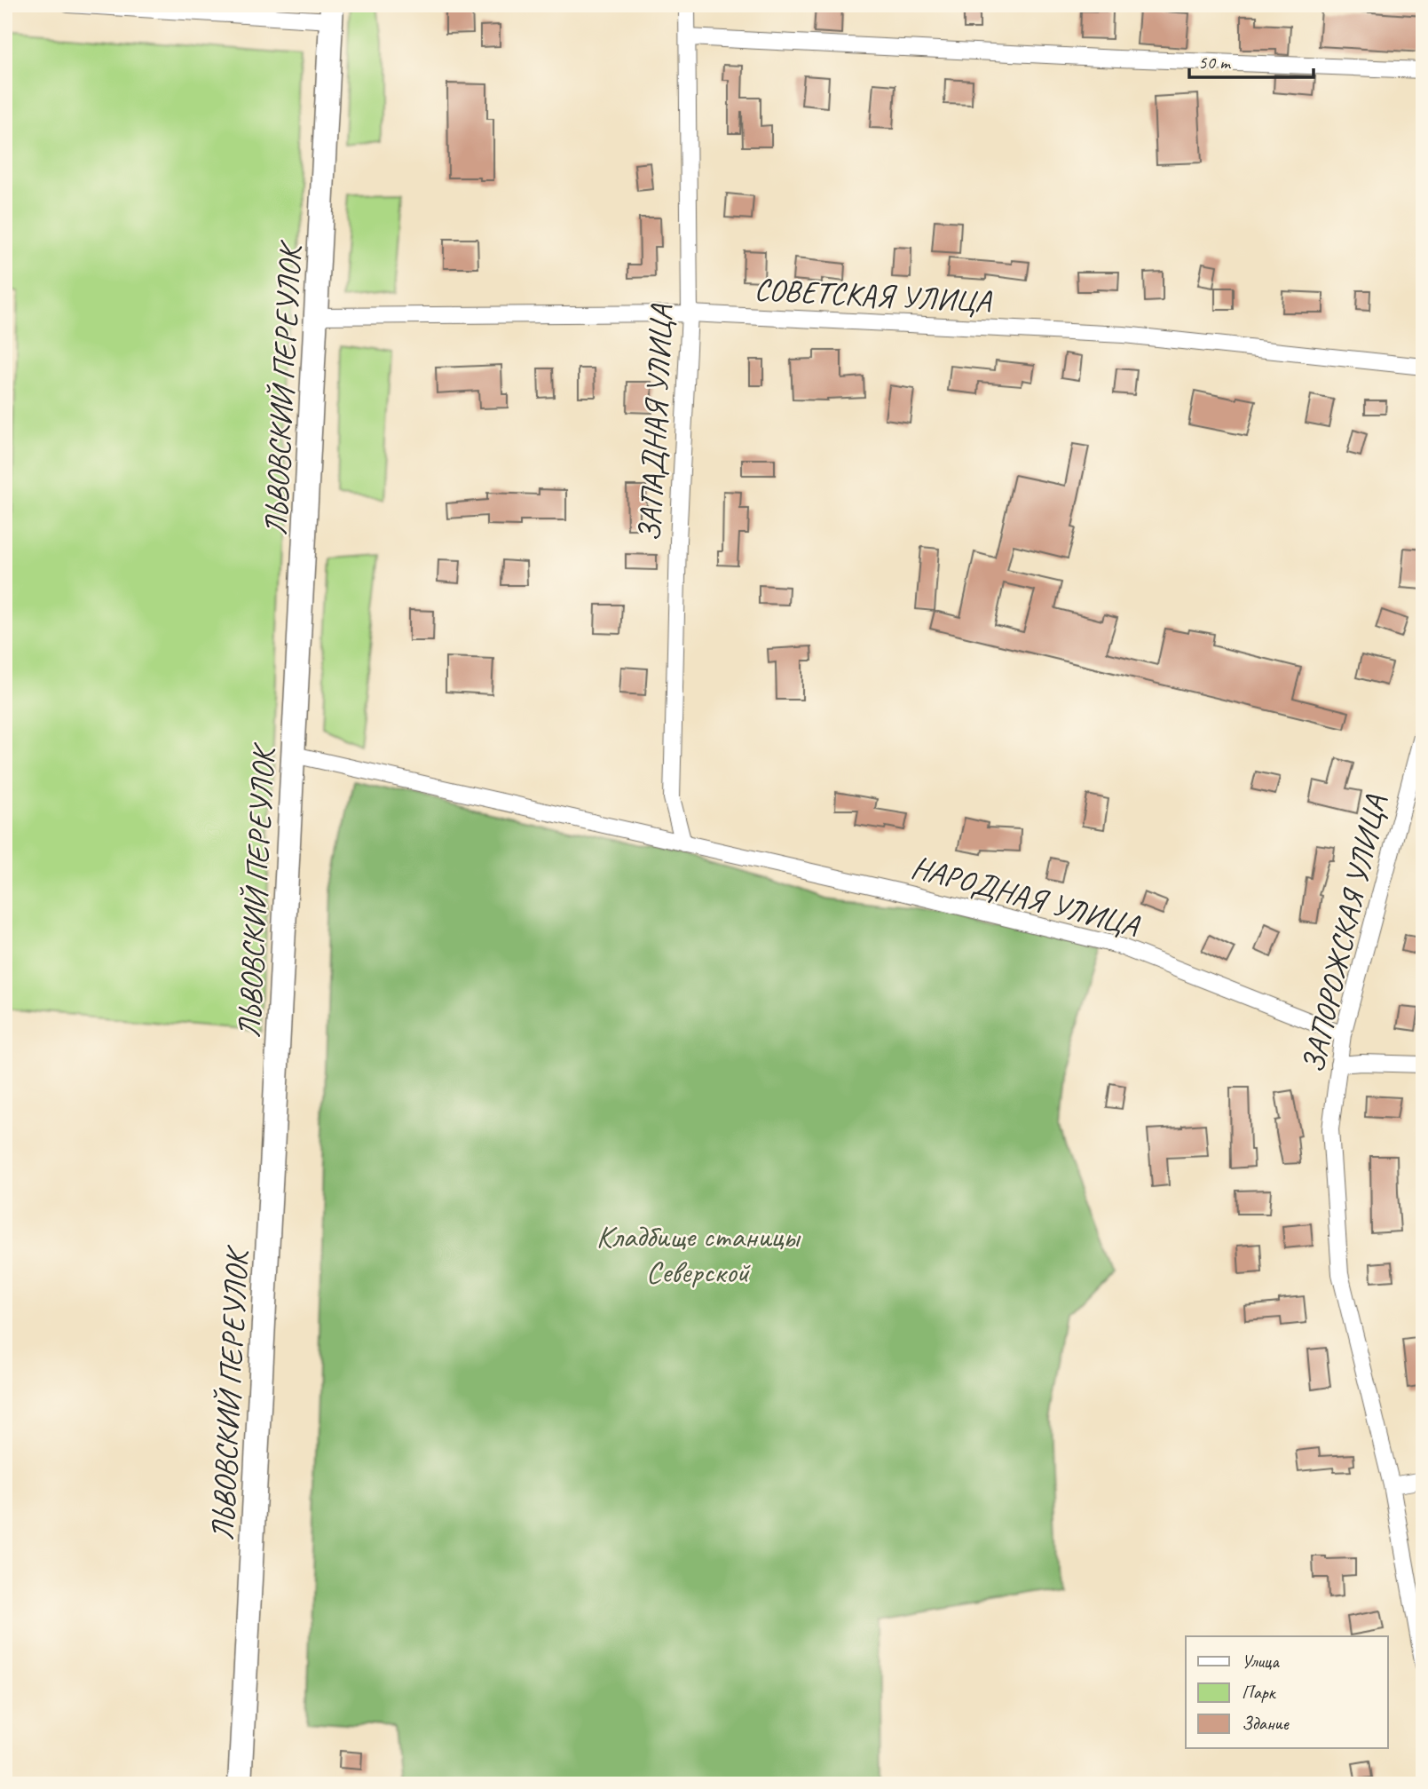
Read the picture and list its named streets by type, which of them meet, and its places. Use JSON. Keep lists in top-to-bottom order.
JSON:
{
  "streets": {
    "main road": ["ЛЬВОВСКИЙ ПЕРЕУЛОК"],
    "street": [
      "СОВЕТСКАЯ УЛИЦА",
      "ЗАПАДНАЯ УЛИЦА",
      "НАРОДНАЯ УЛИЦА",
      "ЗАПОРОЖСКАЯ УЛИЦА"
    ]
  },
  "crossings": [
    ["СОВЕТСКАЯ УЛИЦА", "ЛЬВОВСКИЙ ПЕРЕУЛОК"],
    ["СОВЕТСКАЯ УЛИЦА", "ЗАПАДНАЯ УЛИЦА"],
    ["ЛЬВОВСКИЙ ПЕРЕУЛОК", "НАРОДНАЯ УЛИЦА"],
    ["ЗАПАДНАЯ УЛИЦА", "НАРОДНАЯ УЛИЦА"],
    ["НАРОДНАЯ УЛИЦА", "ЗАПОРОЖСКАЯ УЛИЦА"]
  ],
  "parks": ["Кладбище станицы Северской"],
  "legend": ["Улица", "Парк", "Здание"],
  "scale_bar": "50 m"
}
